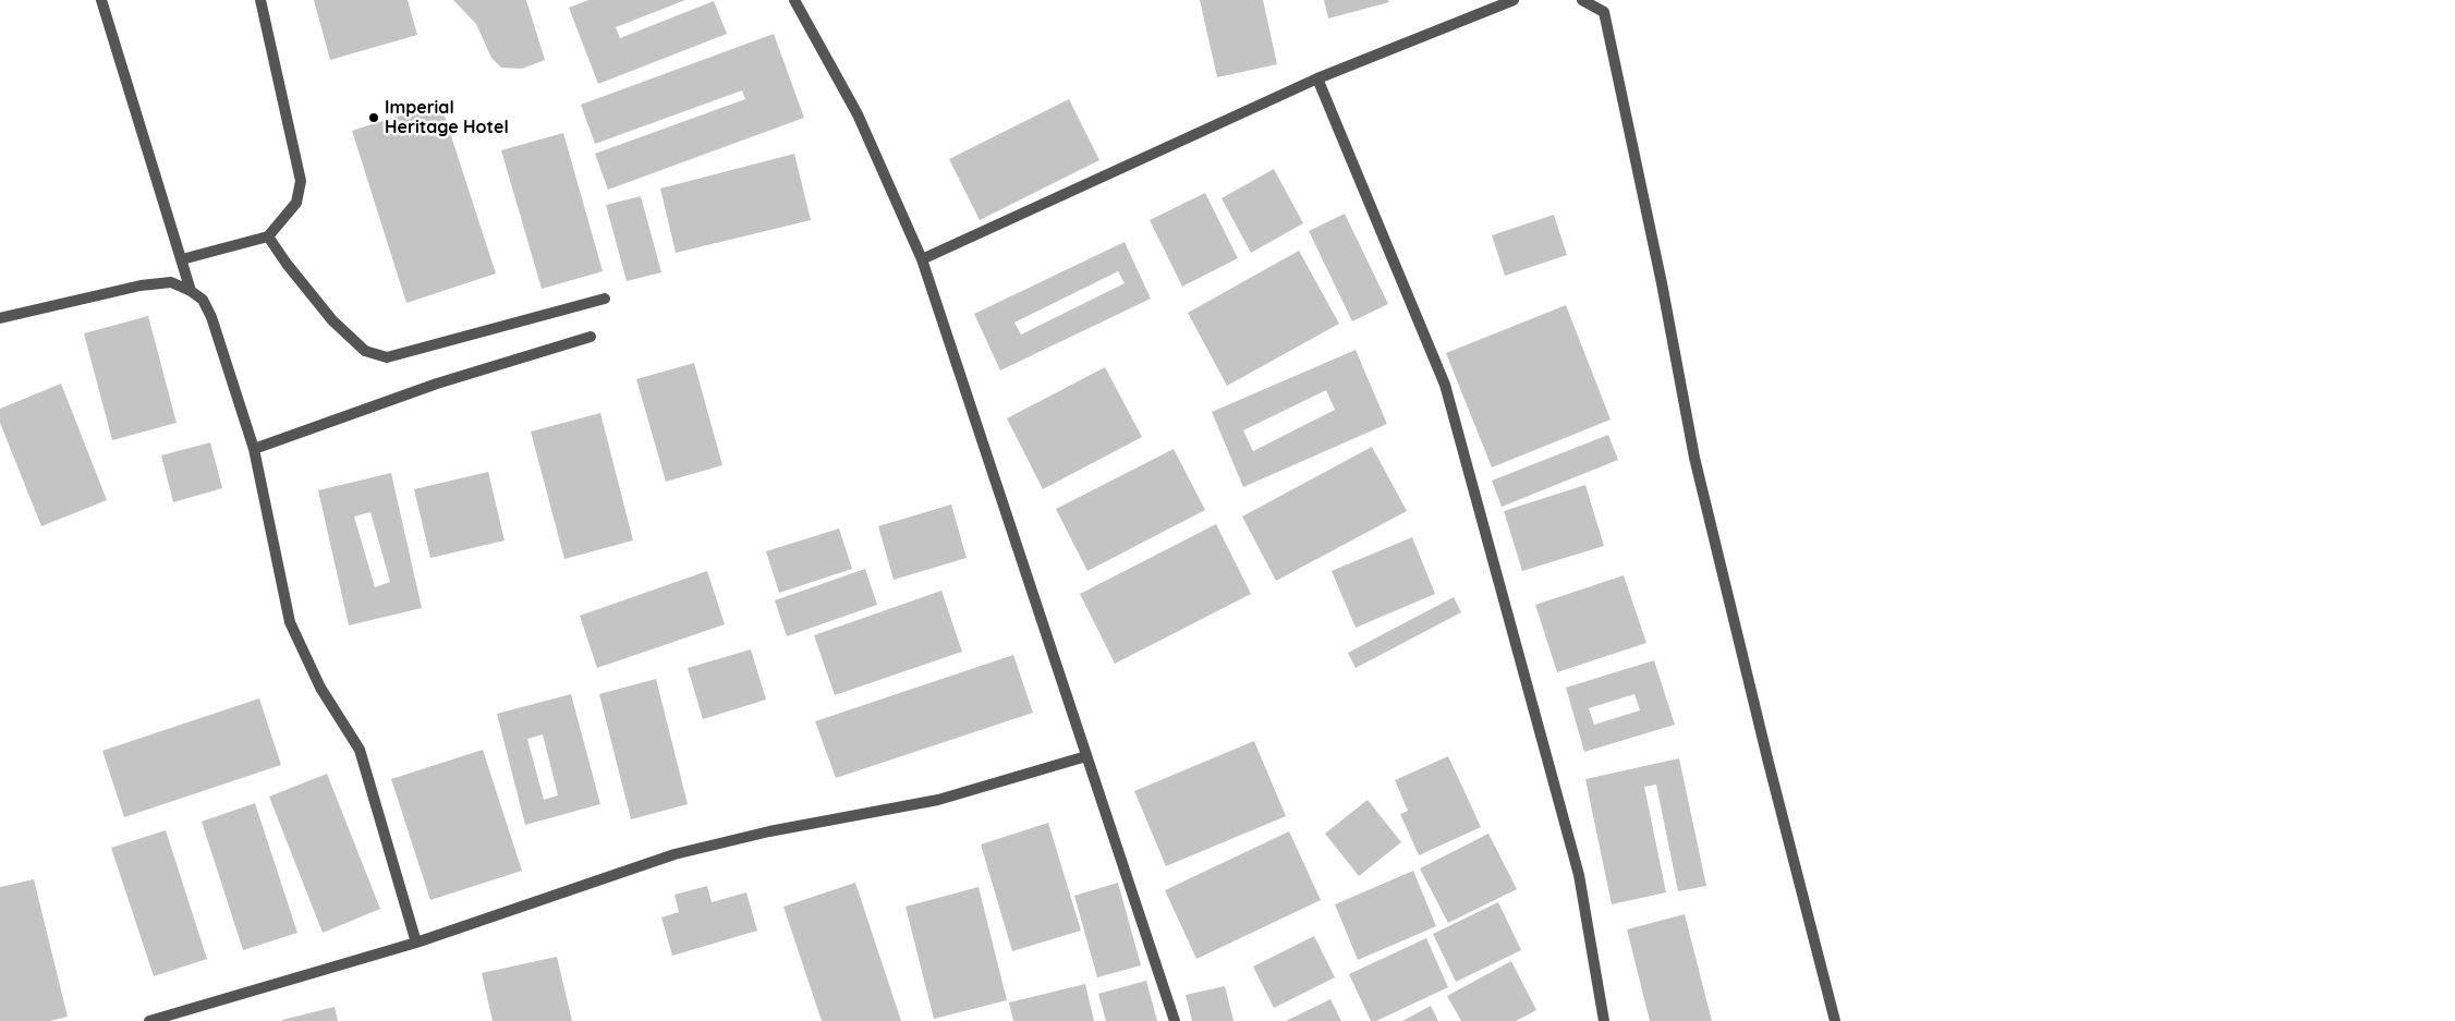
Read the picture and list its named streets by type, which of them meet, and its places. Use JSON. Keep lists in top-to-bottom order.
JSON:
{
  "places": ["Imperial Heritage Hotel"]
}
